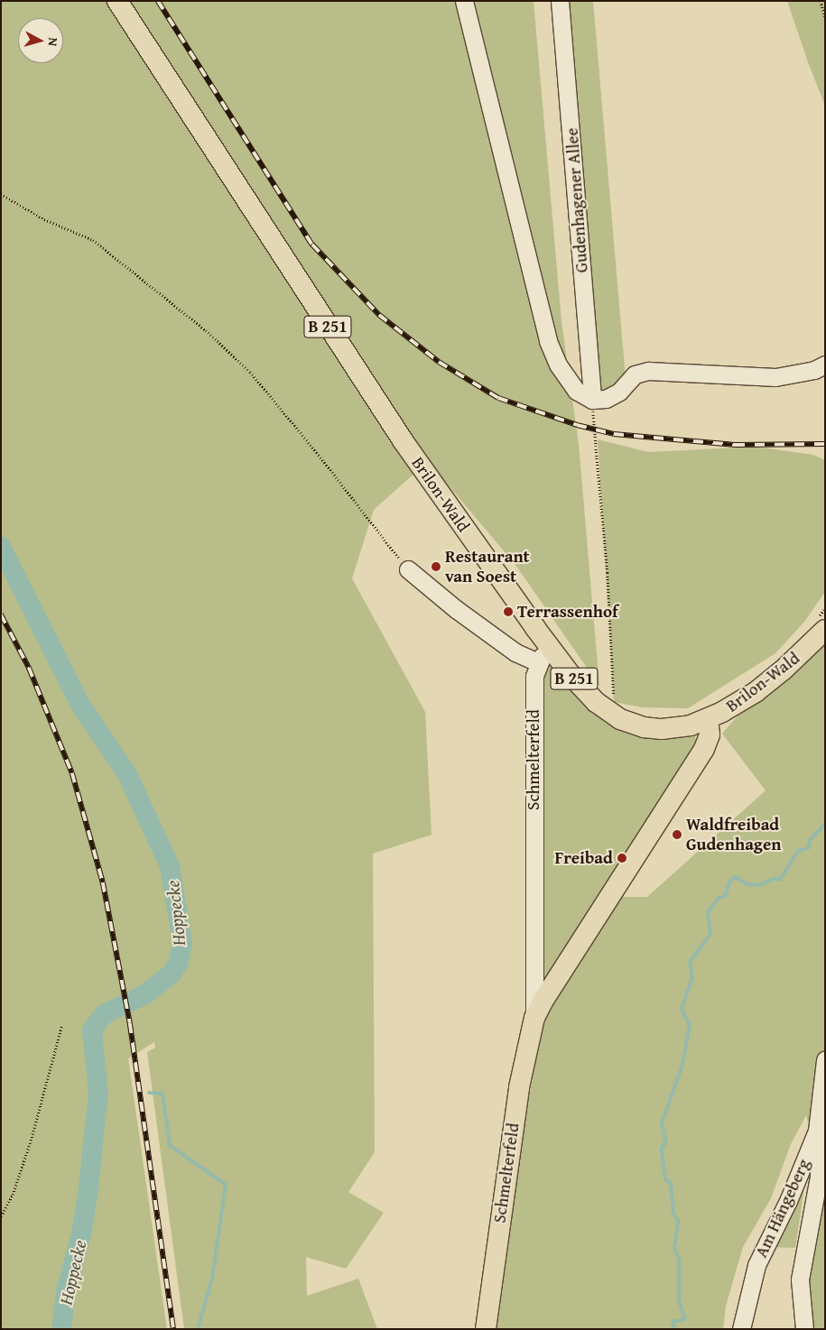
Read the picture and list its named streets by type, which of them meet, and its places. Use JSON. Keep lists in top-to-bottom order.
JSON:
{
  "streets": {
    "main road": ["B 251", "Brilon-Wald", "Schmelterfeld"],
    "street": ["Gudenhagener Allee", "Am Hängeberg"]
  },
  "crossings": [
    ["Brilon-Wald", "Schmelterfeld"]
  ],
  "water": ["Hoppecke"],
  "places": [
    "Restaurant van Soest",
    "Terrassenhof",
    "Waldfreibad Gudenhagen",
    "Freibad"
  ],
  "north": "right"
}
